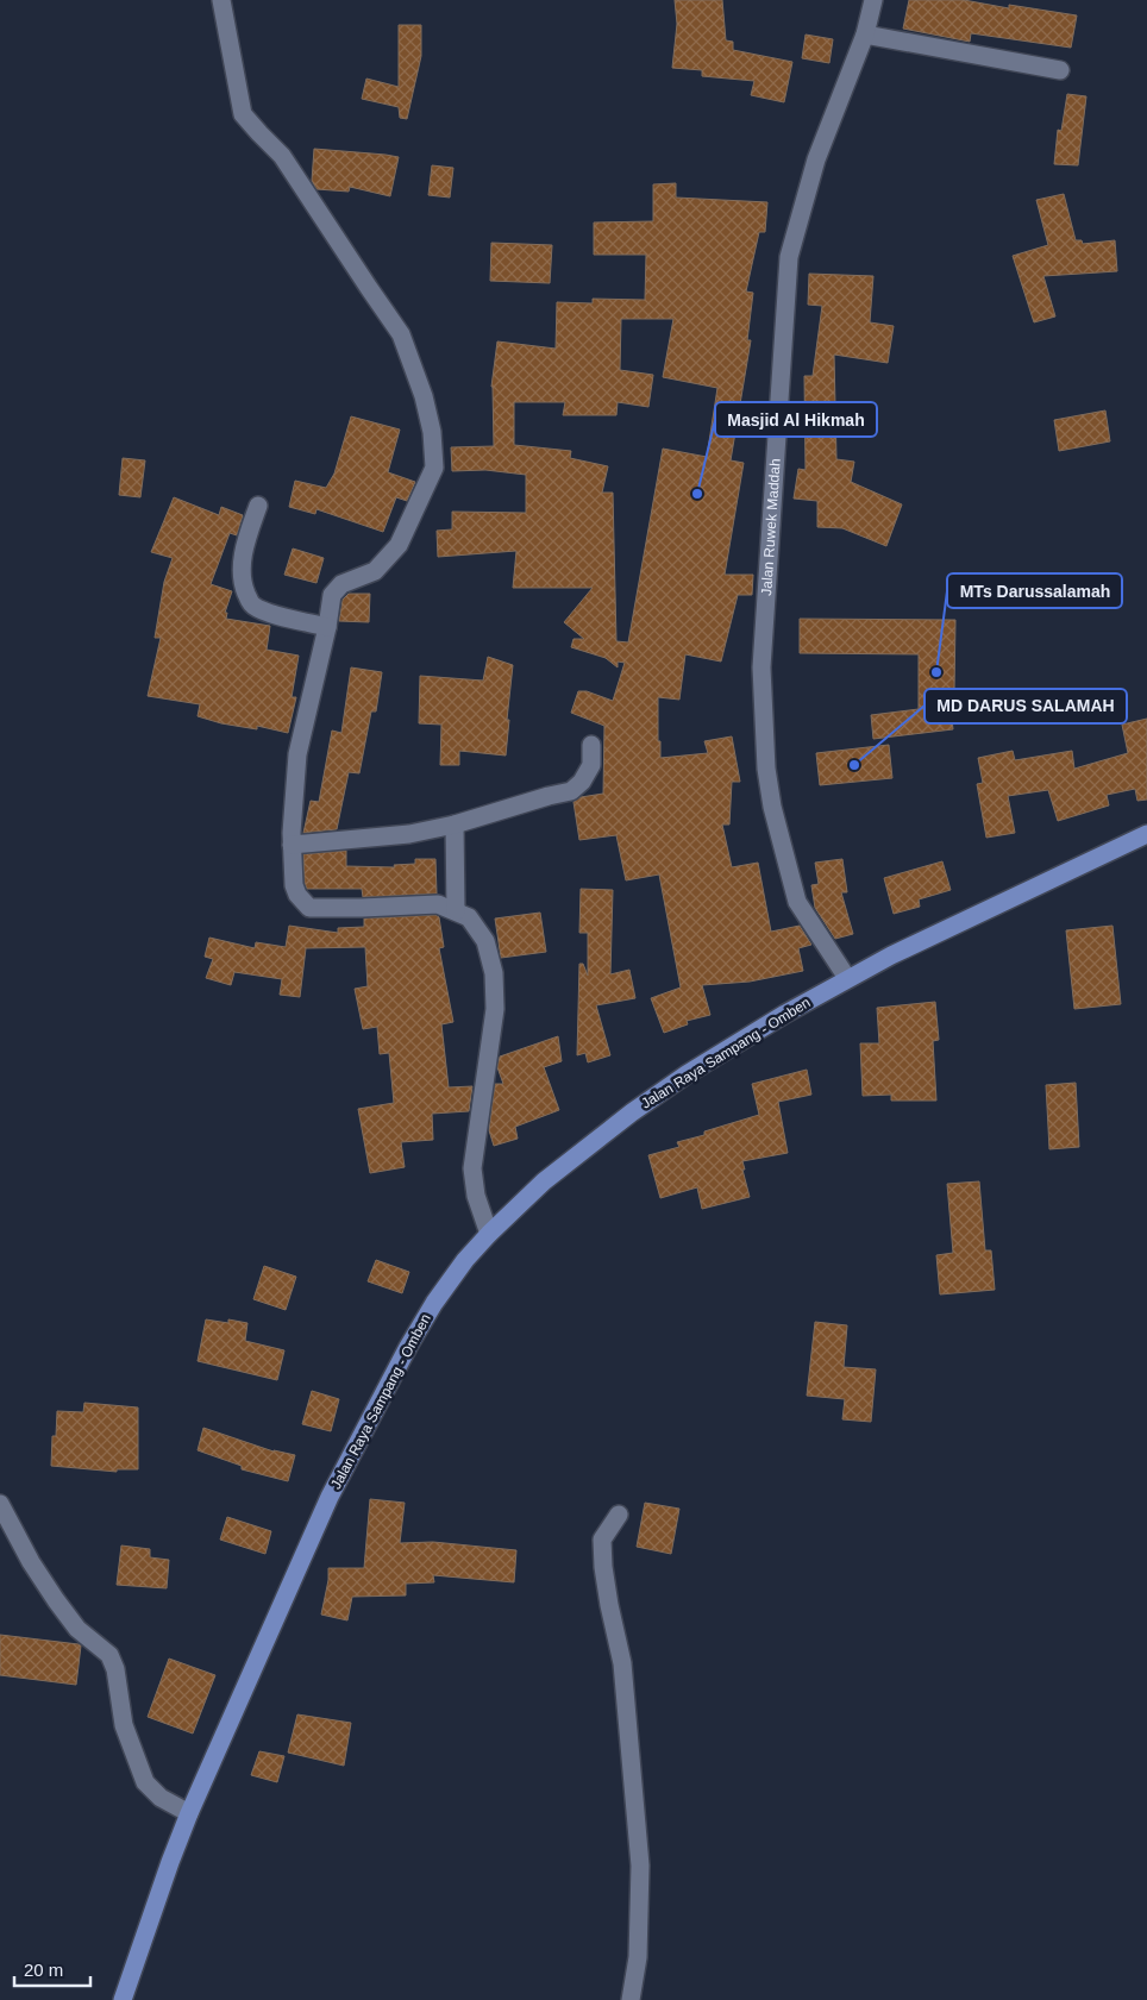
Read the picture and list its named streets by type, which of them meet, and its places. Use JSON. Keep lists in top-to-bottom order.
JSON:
{
  "streets": {
    "main road": ["Jalan Raya Sampang - Omben"],
    "street": ["Jalan Ruwek Maddah"]
  },
  "crossings": [
    ["Jalan Ruwek Maddah", "Jalan Raya Sampang - Omben"]
  ],
  "places": ["Masjid Al Hikmah", "MTs Darussalamah", "MD DARUS SALAMAH"],
  "scale_bar": "20 m"
}
